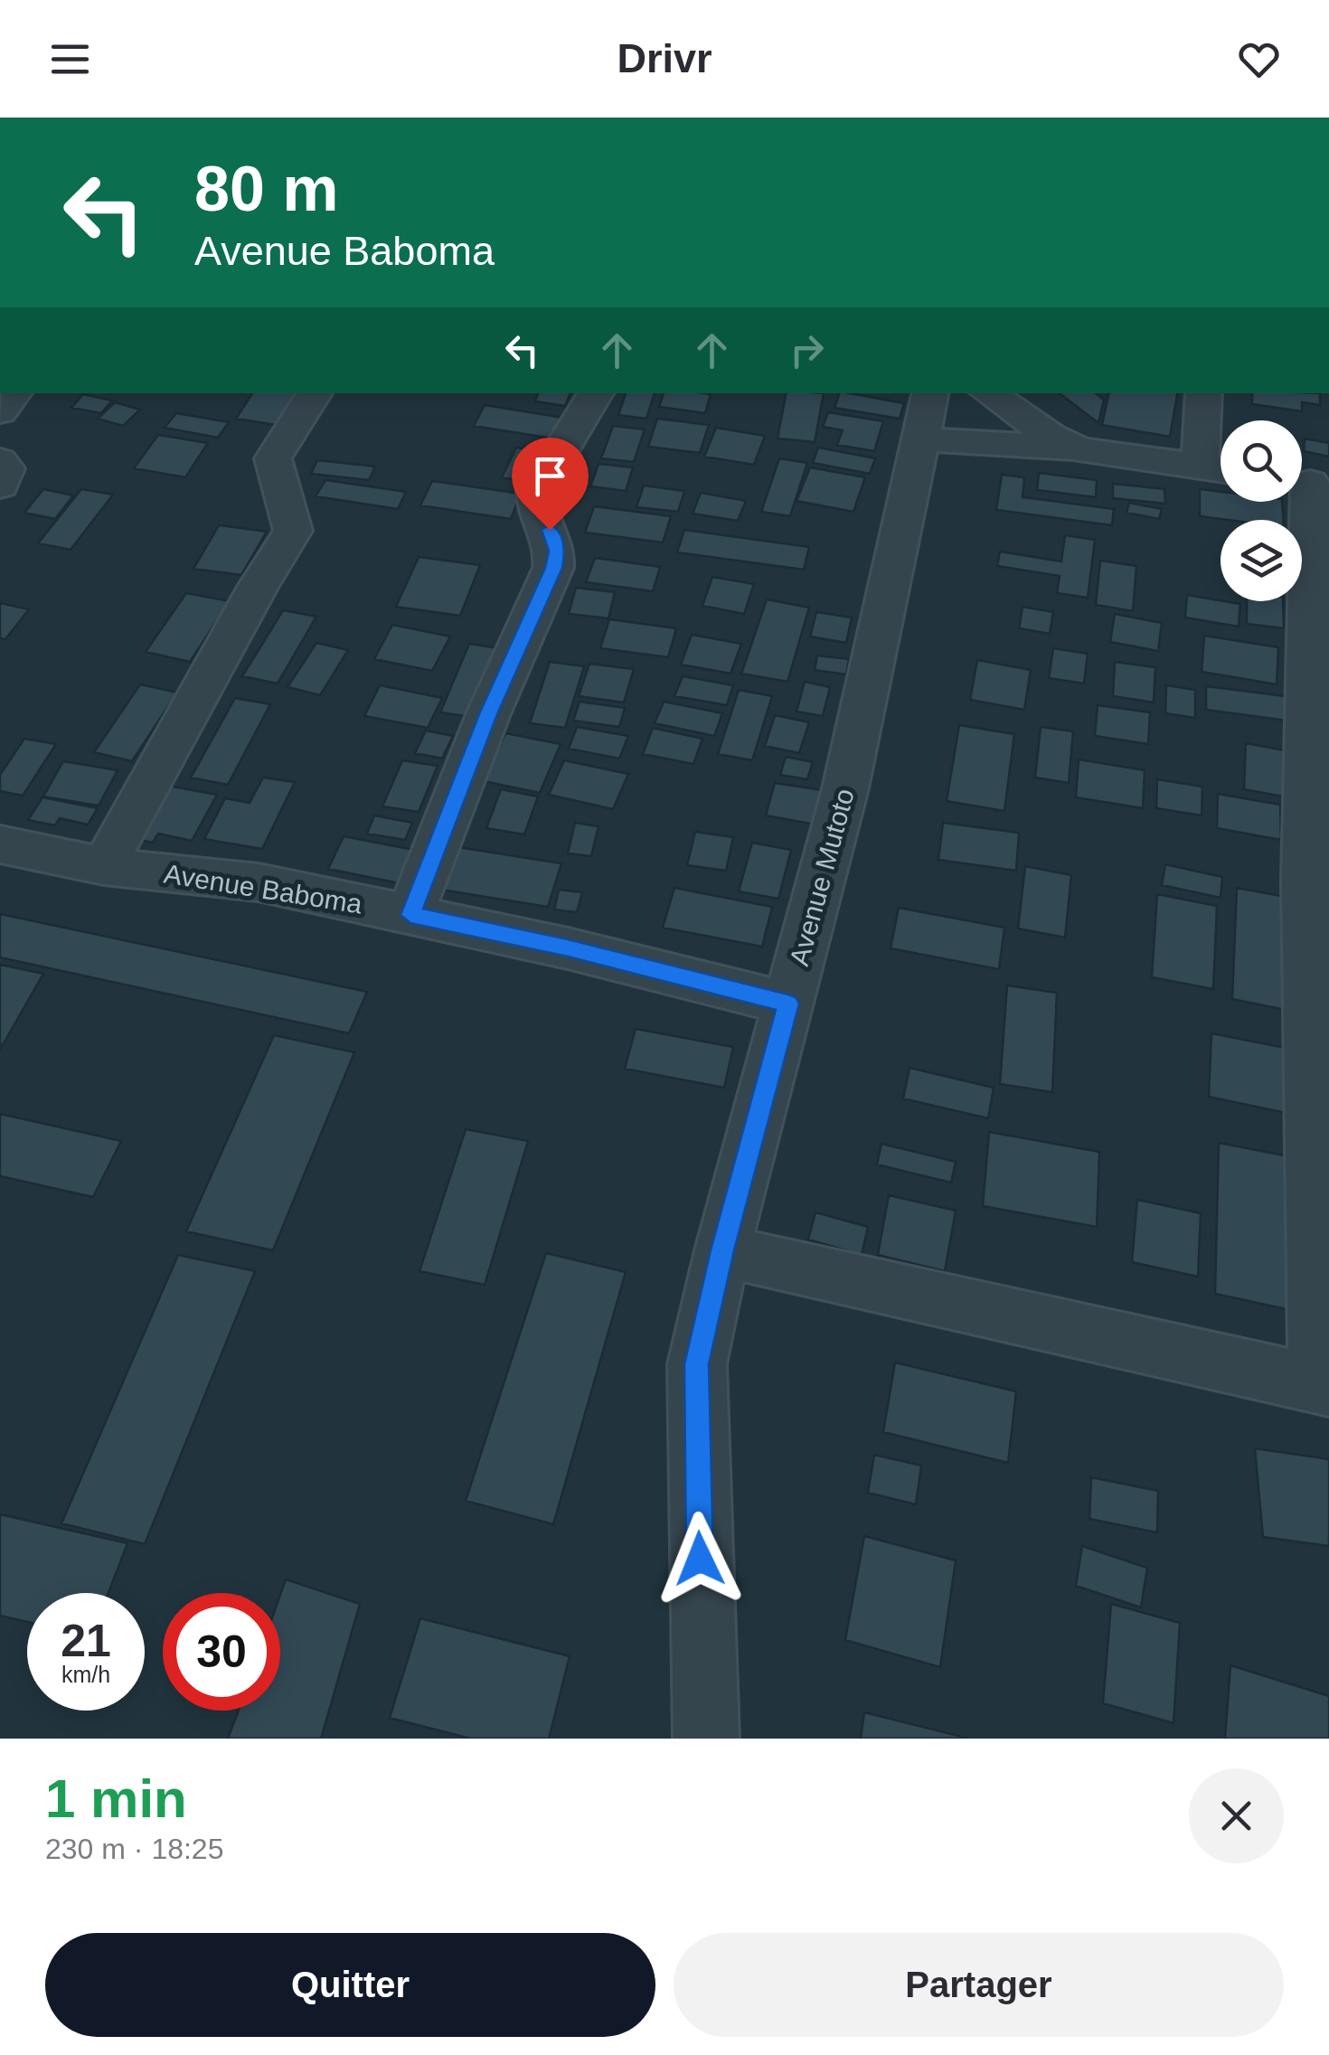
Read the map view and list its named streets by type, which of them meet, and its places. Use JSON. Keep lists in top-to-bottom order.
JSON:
{
  "streets": {
    "street": ["Avenue Mutoto", "Avenue Baboma"]
  },
  "crossings": [
    ["Avenue Mutoto", "Avenue Baboma"]
  ],
  "page": {
    "header": "Drivr",
    "turn": ["80 m", "Avenue Baboma"],
    "speed": "21 km/h",
    "limit": "30",
    "heading": ["1 min", "230 m · 18:25"],
    "buttons": ["Quitter", "Partager"]
  }
}
